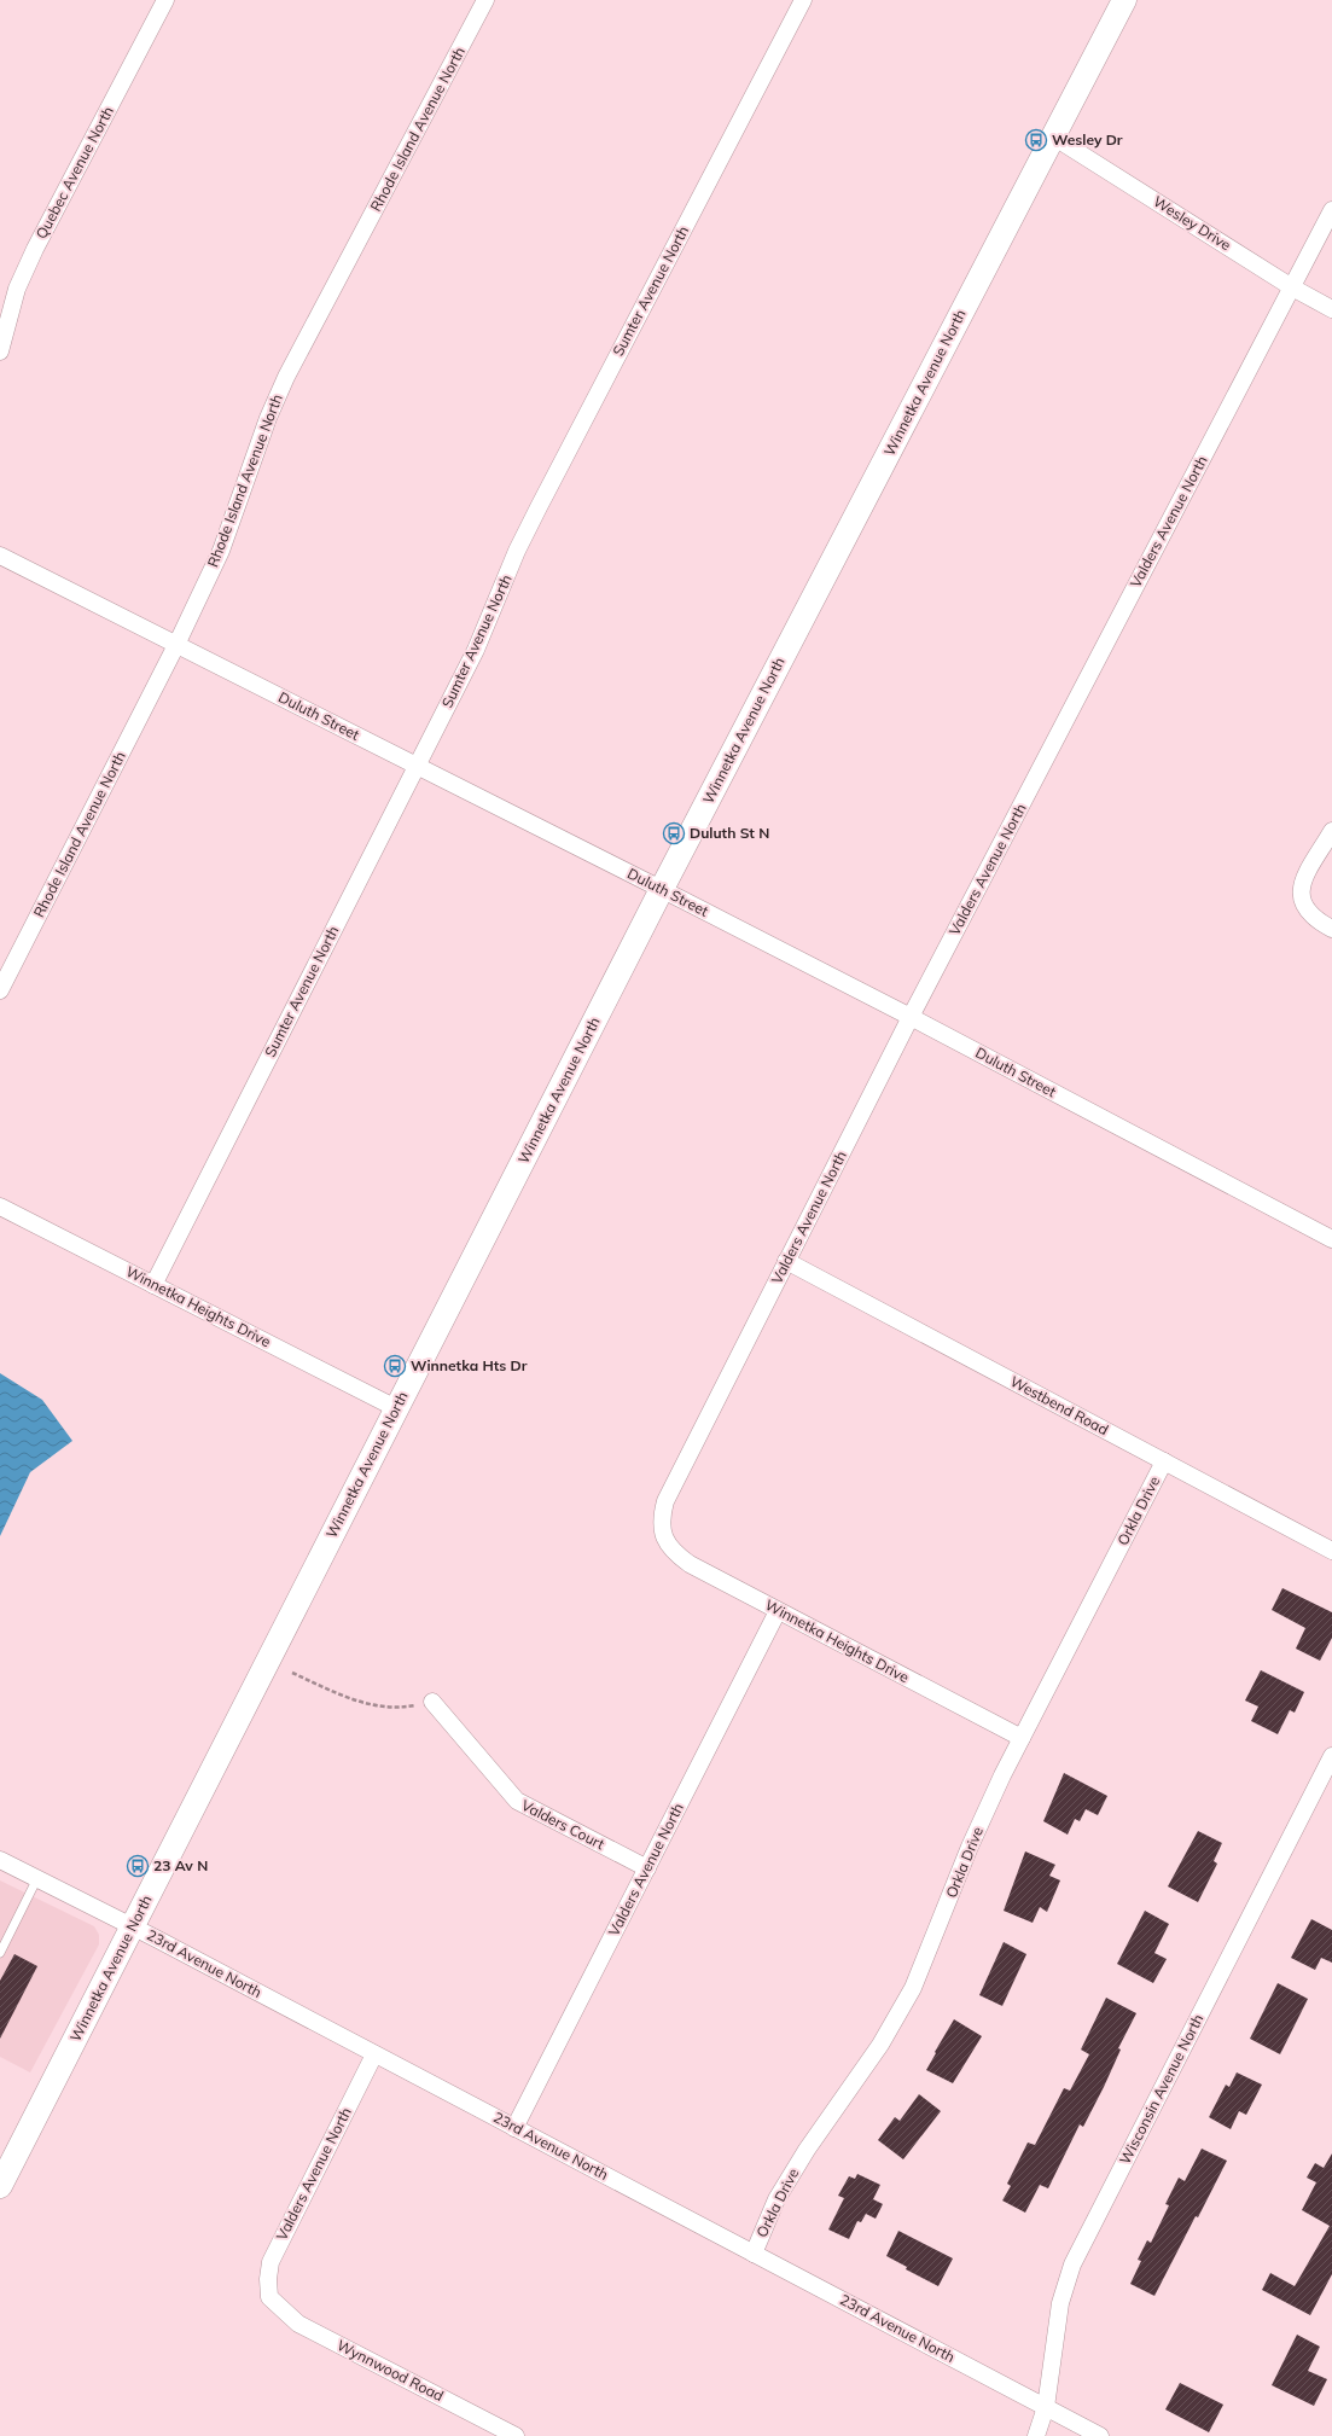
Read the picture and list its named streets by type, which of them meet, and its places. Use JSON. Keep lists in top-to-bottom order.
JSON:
{
  "streets": {
    "main road": ["Winnetka Avenue North"],
    "street": [
      "Rhode Island Avenue North",
      "Quebec Avenue North",
      "Wesley Drive",
      "Sumter Avenue North",
      "Valders Avenue North",
      "Duluth Street",
      "Winnetka Heights Drive",
      "Westbend Road",
      "Orkla Drive",
      "Valders Court",
      "23rd Avenue North",
      "Wisconsin Avenue North",
      "Wynnwood Road"
    ]
  },
  "crossings": [
    ["Rhode Island Avenue North", "Duluth Street"],
    ["Wesley Drive", "Winnetka Avenue North"],
    ["Wesley Drive", "Valders Avenue North"],
    ["Sumter Avenue North", "Duluth Street"],
    ["Sumter Avenue North", "Winnetka Heights Drive"],
    ["Winnetka Avenue North", "Duluth Street"],
    ["Winnetka Avenue North", "Winnetka Heights Drive"],
    ["Winnetka Avenue North", "23rd Avenue North"],
    ["Valders Avenue North", "Duluth Street"],
    ["Valders Avenue North", "Winnetka Heights Drive"],
    ["Valders Avenue North", "Westbend Road"],
    ["Valders Avenue North", "Valders Court"],
    ["Valders Avenue North", "23rd Avenue North"],
    ["Valders Avenue North", "Wynnwood Road"],
    ["Winnetka Heights Drive", "Orkla Drive"],
    ["Westbend Road", "Orkla Drive"],
    ["Orkla Drive", "23rd Avenue North"],
    ["23rd Avenue North", "Wisconsin Avenue North"]
  ],
  "places": {
    "bus stop": [
      "Wesley Dr",
      "Duluth St N",
      "Winnetka Hts Dr",
      "23 Av N"
    ]
  }
}
